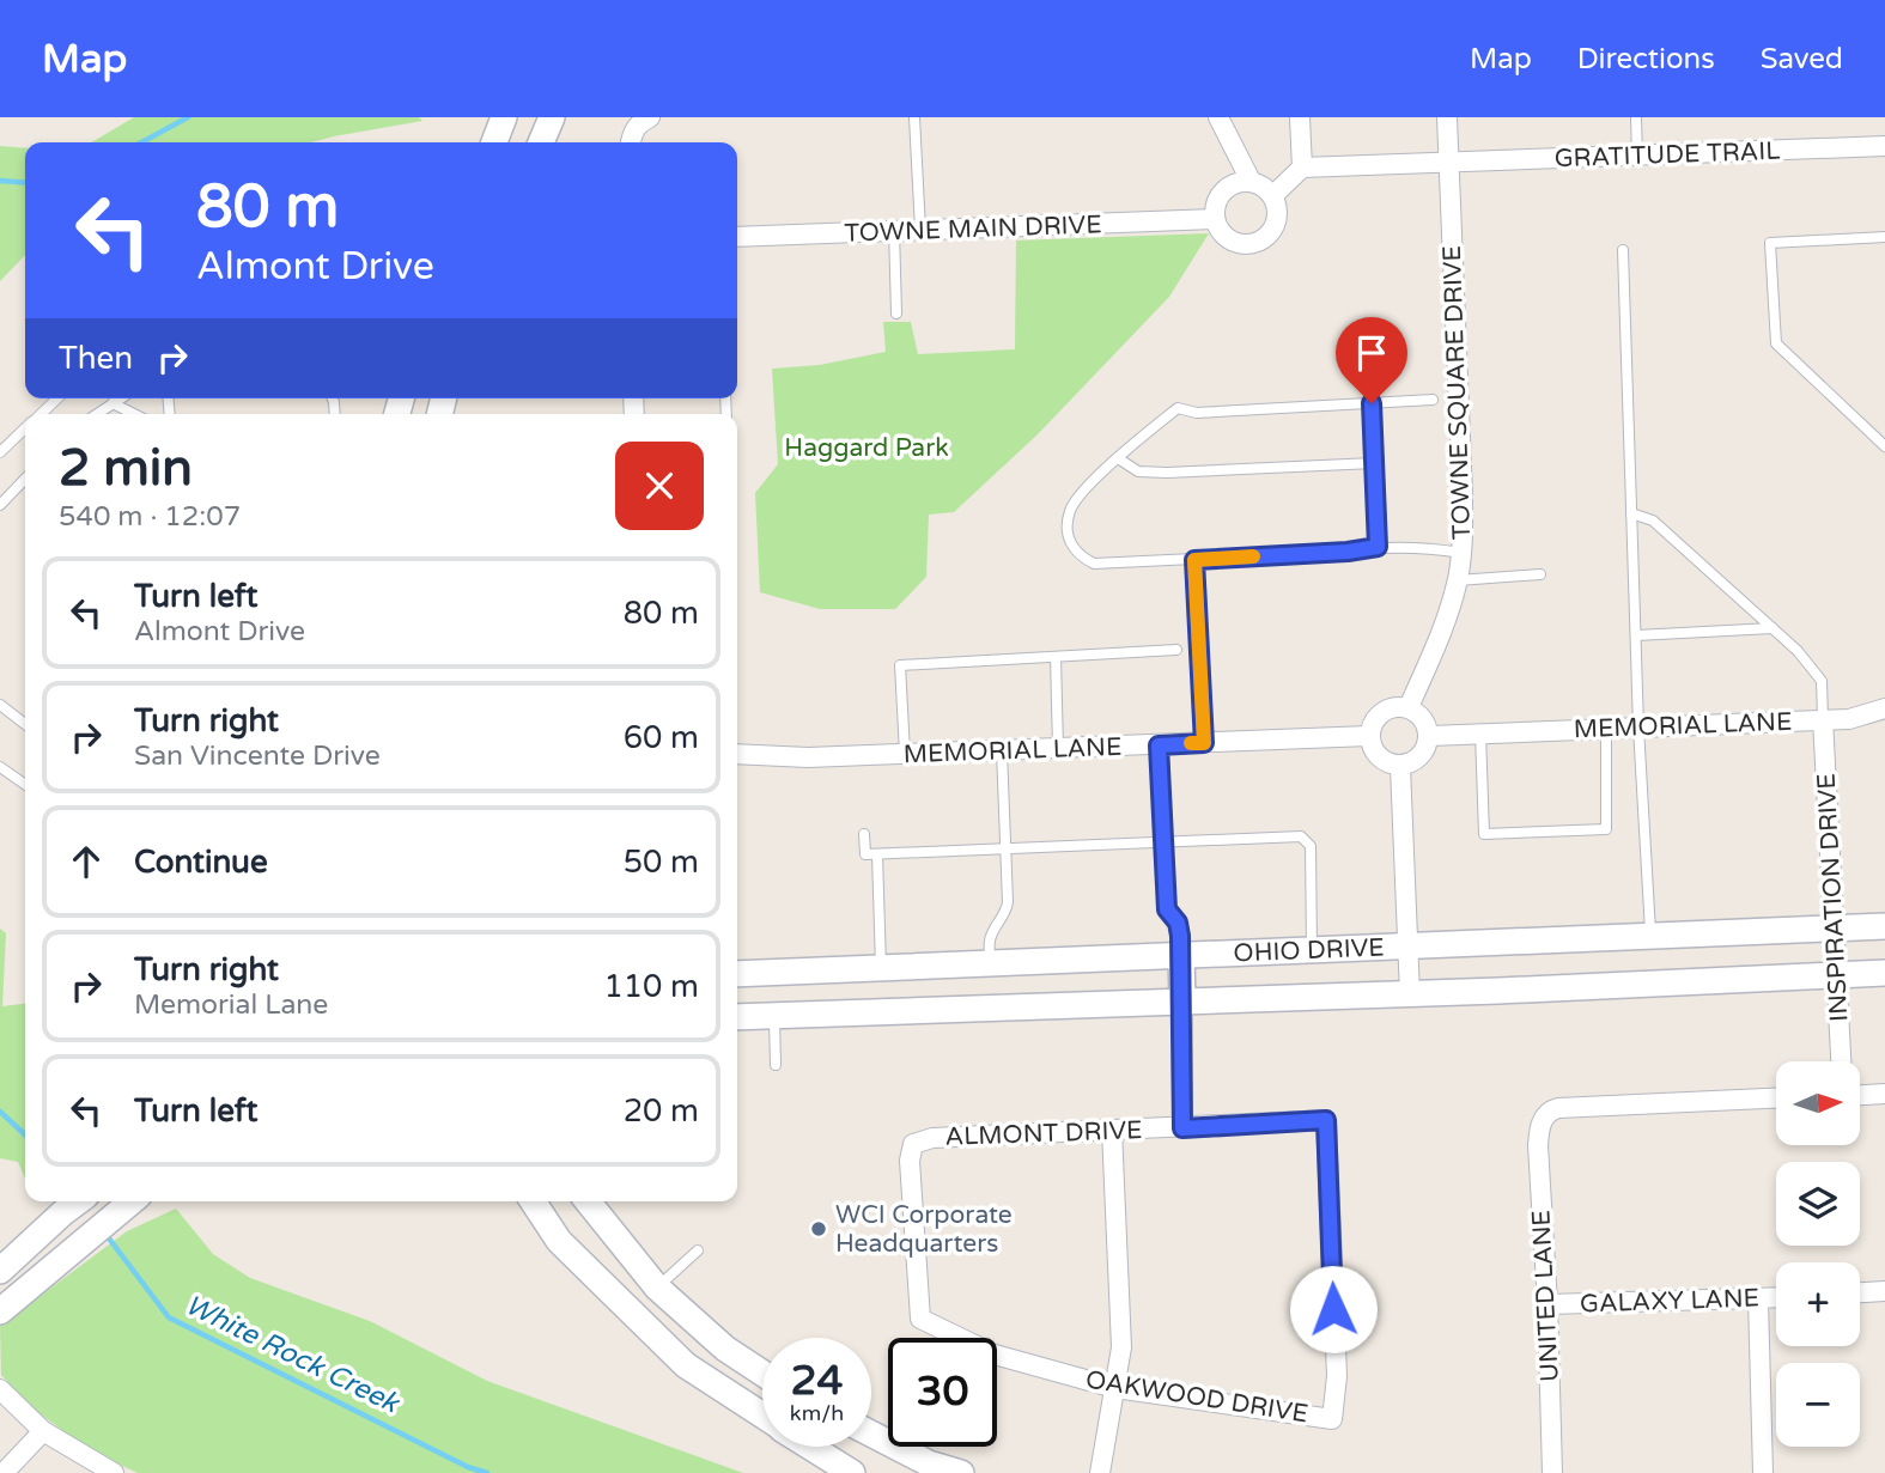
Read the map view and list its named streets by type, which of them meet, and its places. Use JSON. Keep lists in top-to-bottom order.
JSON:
{
  "streets": {
    "main road": ["OHIO DRIVE"],
    "street": [
      "GRATITUDE TRAIL",
      "TOWNE MAIN DRIVE",
      "TOWNE SQUARE DRIVE",
      "MEMORIAL LANE",
      "INSPIRATION DRIVE",
      "ALMONT DRIVE",
      "UNITED LANE",
      "GALAXY LANE",
      "OAKWOOD DRIVE"
    ]
  },
  "crossings": [
    ["GRATITUDE TRAIL", "TOWNE SQUARE DRIVE"],
    ["TOWNE SQUARE DRIVE", "MEMORIAL LANE"],
    ["MEMORIAL LANE", "INSPIRATION DRIVE"],
    ["INSPIRATION DRIVE", "OHIO DRIVE"],
    ["ALMONT DRIVE", "OAKWOOD DRIVE"],
    ["UNITED LANE", "GALAXY LANE"]
  ],
  "water": ["White Rock Creek"],
  "parks": ["Haggard Park"],
  "places": ["WCI Corporate Headquarters"],
  "north": "right",
  "page": {
    "header": "Map",
    "nav": ["Map", "Directions", "Saved"],
    "turn": ["80 m", "Almont Drive"],
    "then": "Then",
    "heading": ["2 min", "540 m · 12:07"],
    "list": [
      {
        "name": "Turn left",
        "note": "Almont Drive",
        "value": "80 m"
      },
      {
        "name": "Turn right",
        "note": "San Vincente Drive",
        "value": "60 m"
      },
      {
        "name": "Continue",
        "value": "50 m"
      },
      {
        "name": "Turn right",
        "note": "Memorial Lane",
        "value": "110 m"
      },
      {
        "name": "Turn left",
        "value": "20 m"
      }
    ],
    "map_buttons": ["+", "−"],
    "speed": "24 km/h",
    "limit": "30"
  }
}
